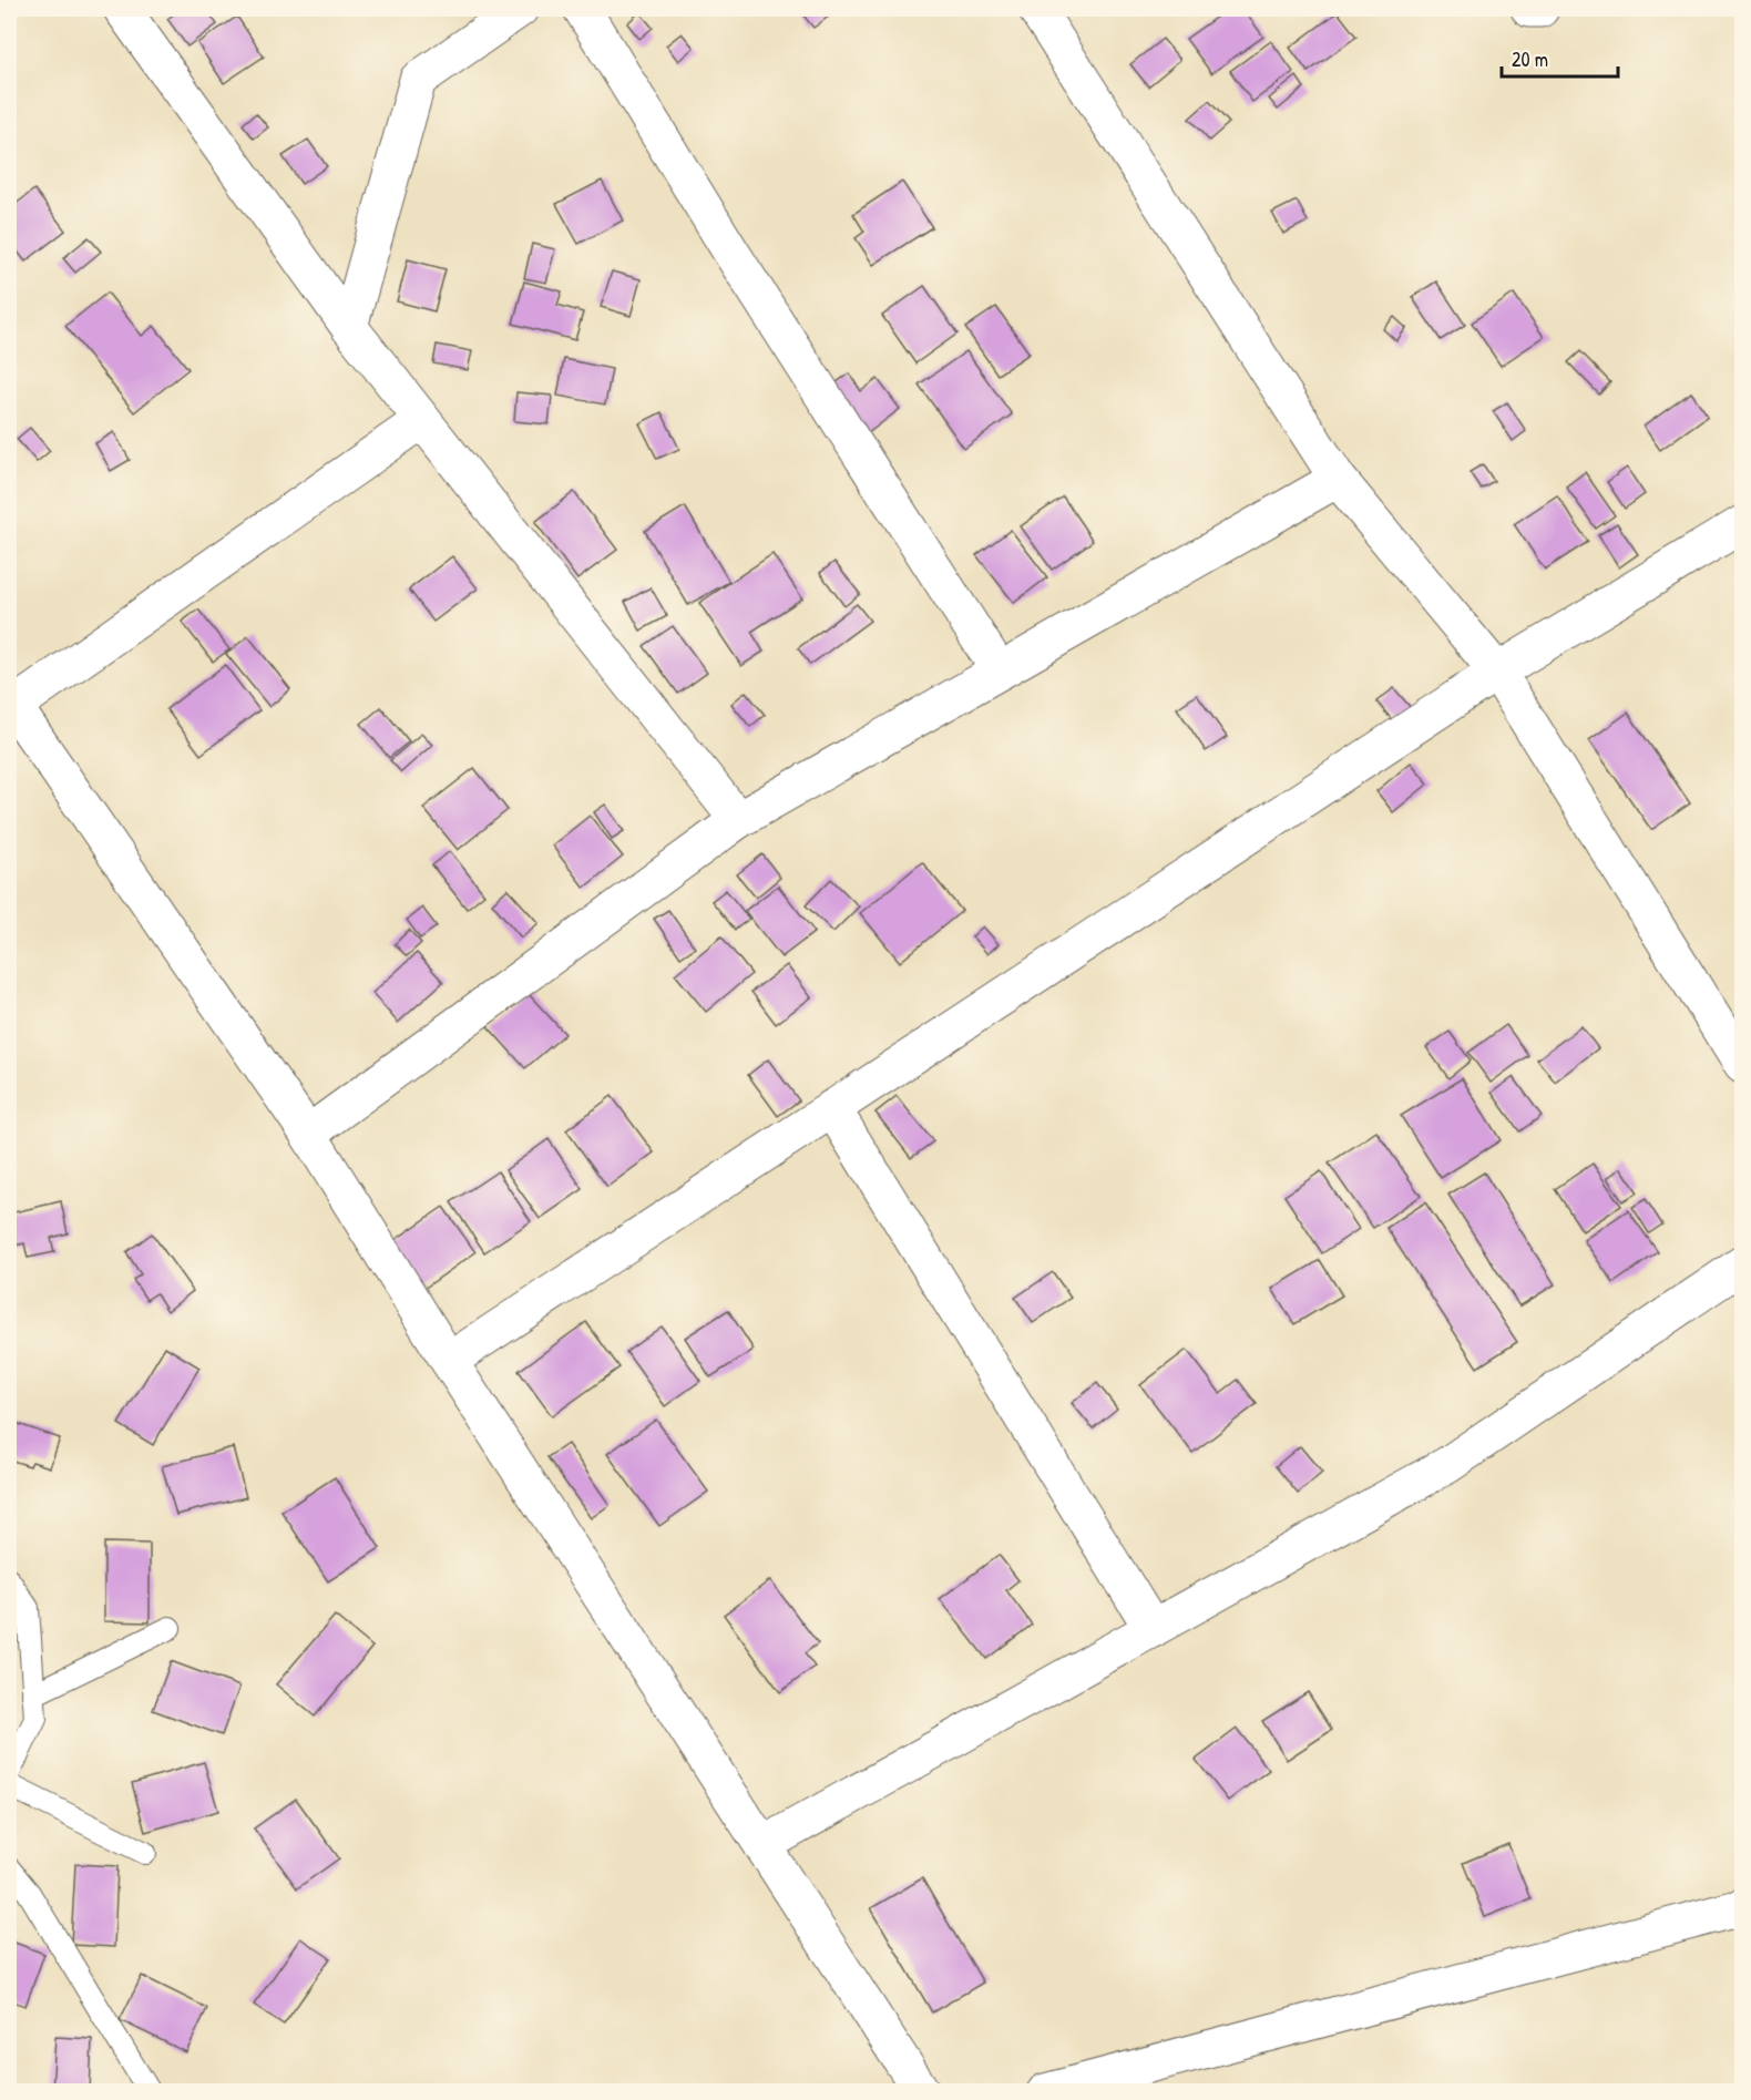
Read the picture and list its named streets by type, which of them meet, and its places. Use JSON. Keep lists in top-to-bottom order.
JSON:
{
  "scale_bar": "20 m"
}
